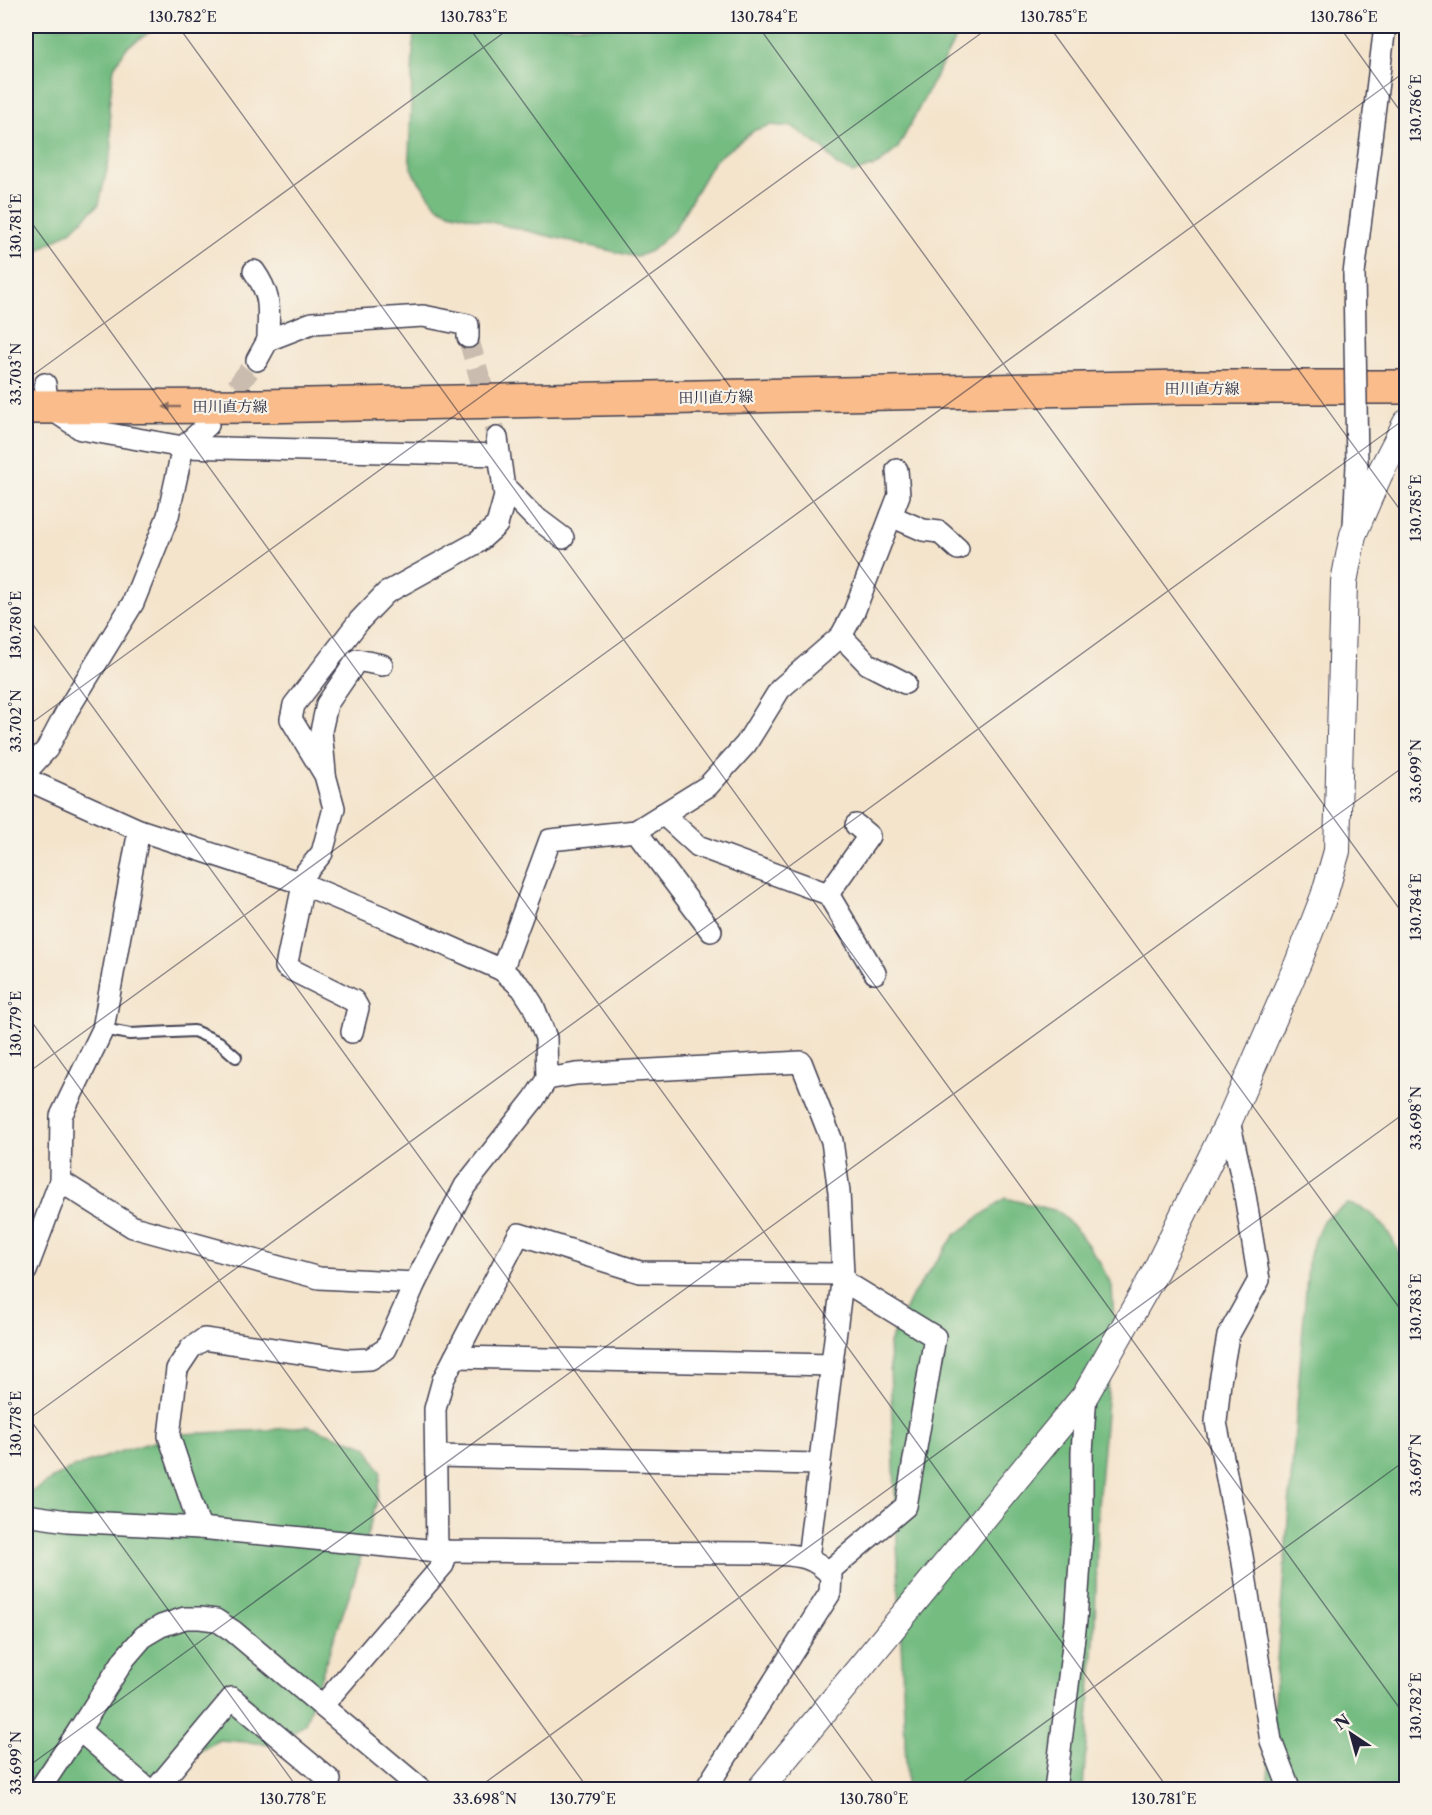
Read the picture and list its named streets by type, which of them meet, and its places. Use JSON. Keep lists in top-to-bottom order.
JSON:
{
  "streets": {
    "main road": ["田川直方線"]
  },
  "north": "top left",
  "coordinates": [
    "130.782°E",
    "130.783°E",
    "130.784°E",
    "130.785°E",
    "130.786°E",
    "130.781°E",
    "33.703°N",
    "130.780°E",
    "33.702°N",
    "33.699°N",
    "130.779°E",
    "33.698°N",
    "130.778°E",
    "33.697°N"
  ]
}
